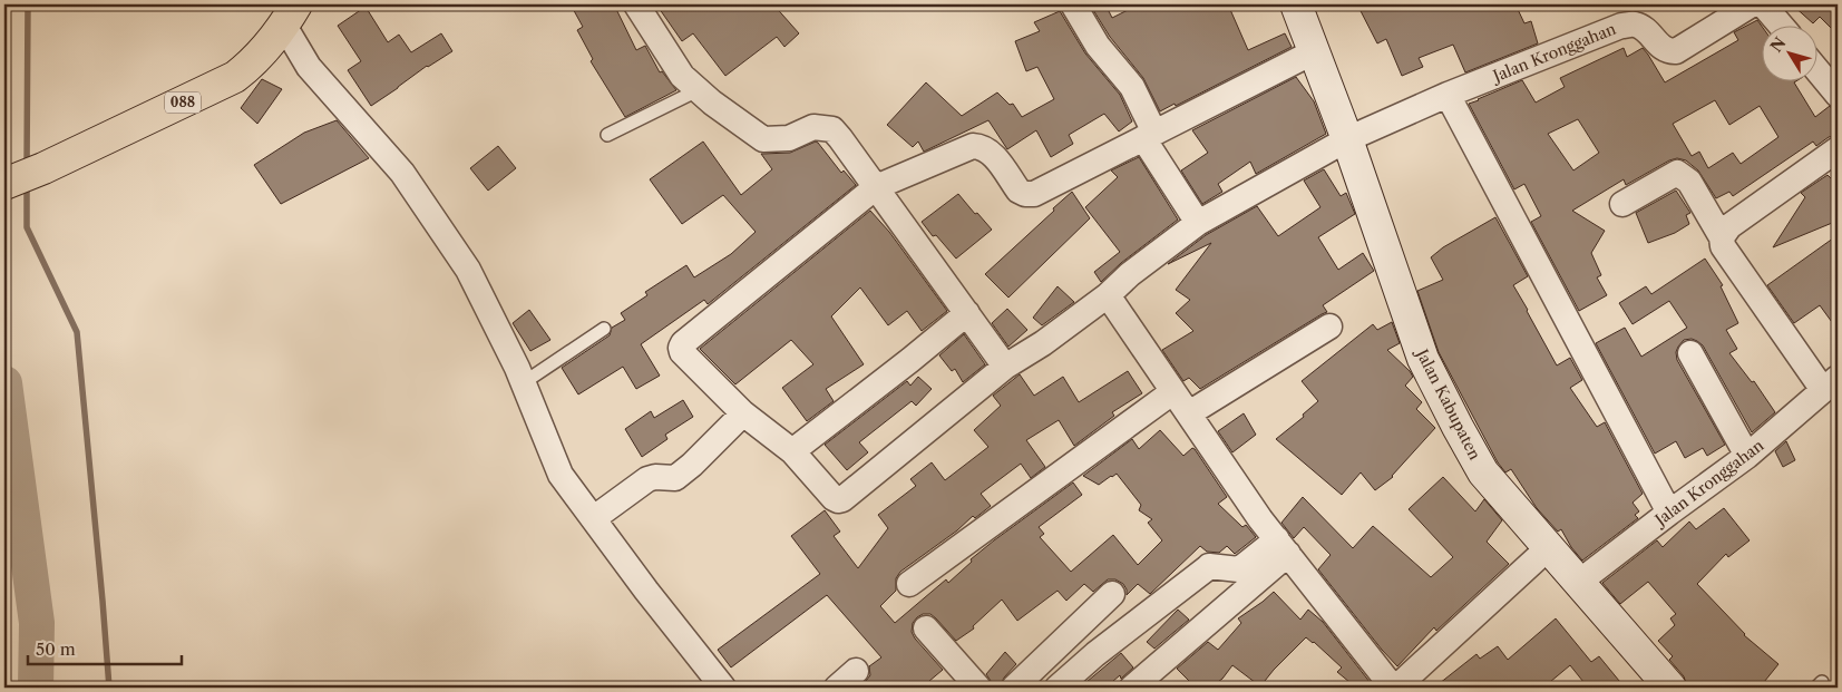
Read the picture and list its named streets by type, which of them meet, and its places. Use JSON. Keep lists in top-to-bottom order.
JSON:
{
  "streets": {
    "main road": ["088", "Jalan Kabupaten"],
    "street": ["Jalan Kronggahan"]
  },
  "crossings": [
    ["Jalan Kronggahan", "Jalan Kabupaten"]
  ],
  "scale_bar": "50 m",
  "north": "top left"
}
